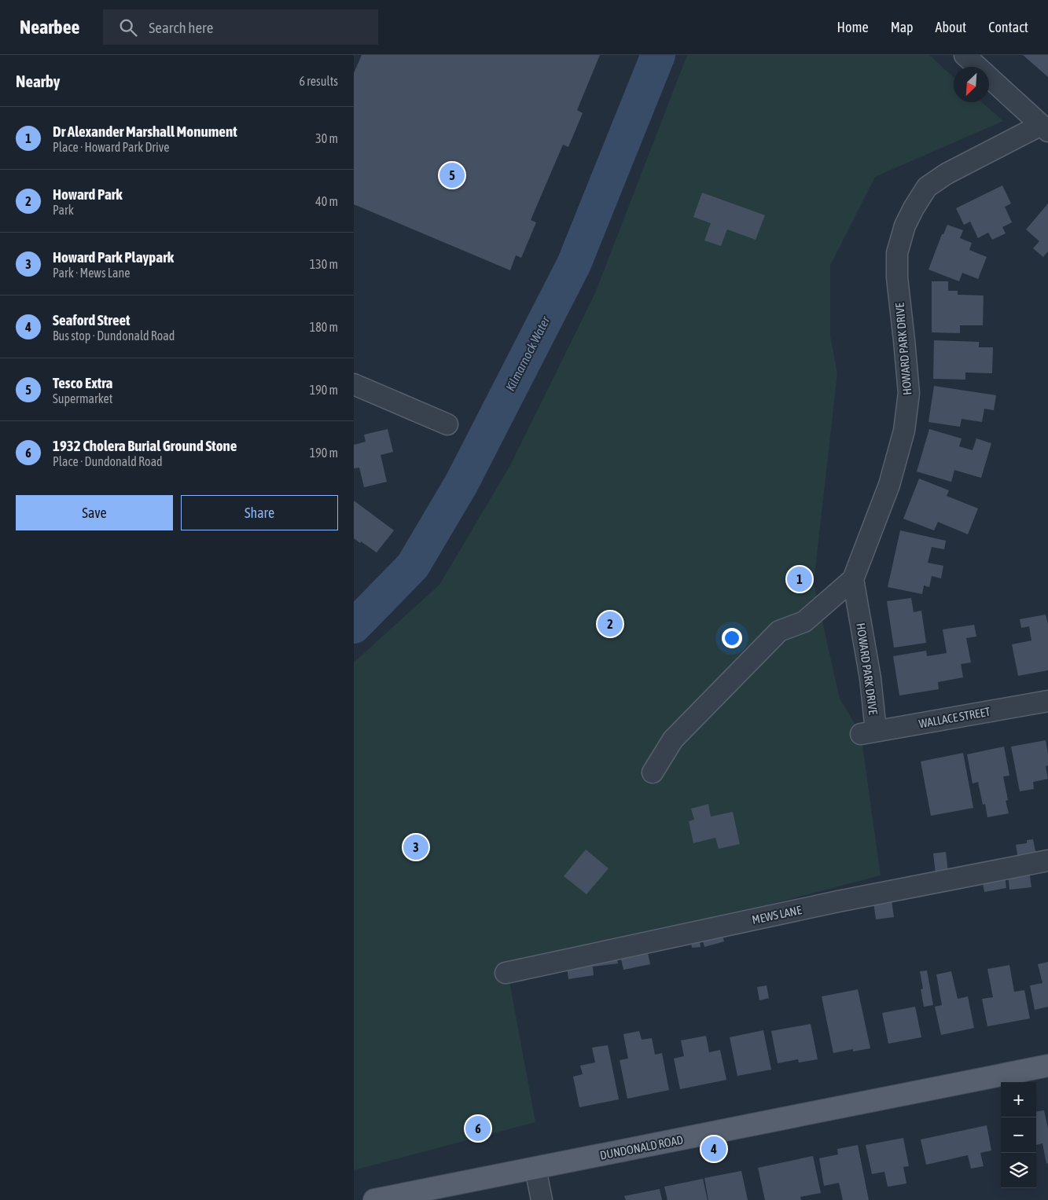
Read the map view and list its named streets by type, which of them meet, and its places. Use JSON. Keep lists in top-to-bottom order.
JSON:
{
  "streets": {
    "main road": ["DUNDONALD ROAD"],
    "street": ["HOWARD PARK DRIVE", "WALLACE STREET", "MEWS LANE"]
  },
  "crossings": [
    ["HOWARD PARK DRIVE", "WALLACE STREET"]
  ],
  "water": ["Kilmarnock Water"],
  "north": "bottom left",
  "page": {
    "header": "Nearbee",
    "search": "Search here",
    "nav": [
      "Home",
      "Map",
      "About",
      "Contact"
    ],
    "heading": ["Nearby", "6 results"],
    "list": [
      {
        "mark": "1",
        "name": "Dr Alexander Marshall Monument",
        "note": "Place · Howard Park Drive",
        "value": "30 m"
      },
      {
        "mark": "2",
        "name": "Howard Park",
        "note": "Park",
        "value": "40 m"
      },
      {
        "mark": "3",
        "name": "Howard Park Playpark",
        "note": "Park · Mews Lane",
        "value": "130 m"
      },
      {
        "mark": "4",
        "name": "Seaford Street",
        "note": "Bus stop · Dundonald Road",
        "value": "180 m"
      },
      {
        "mark": "5",
        "name": "Tesco Extra",
        "note": "Supermarket",
        "value": "190 m"
      },
      {
        "mark": "6",
        "name": "1932 Cholera Burial Ground Stone",
        "note": "Place · Dundonald Road",
        "value": "190 m"
      }
    ],
    "pins": [
      "5",
      "1",
      "2",
      "3",
      "6",
      "4"
    ],
    "buttons": ["Save", "Share"],
    "map_buttons": ["+", "−"]
  }
}
